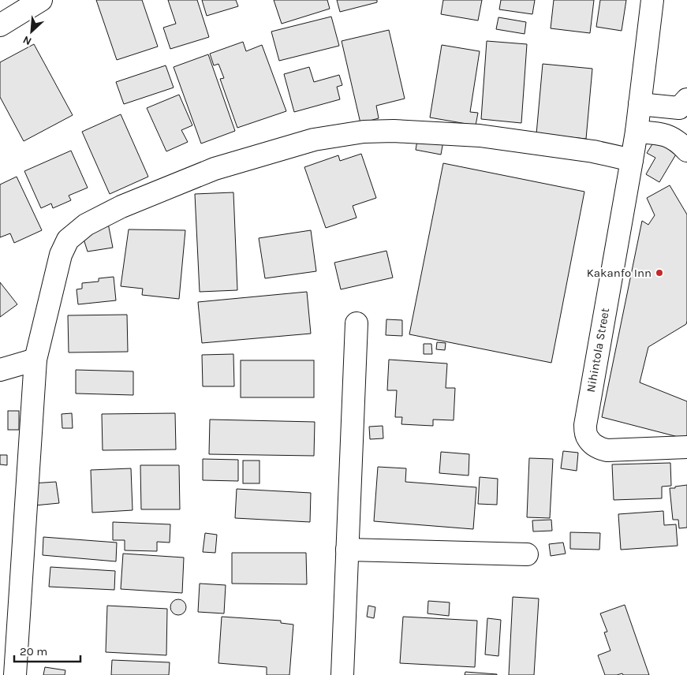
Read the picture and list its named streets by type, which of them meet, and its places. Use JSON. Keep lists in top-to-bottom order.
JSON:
{
  "streets": {
    "street": ["Nihintola Street"]
  },
  "places": ["Kakanfo Inn"],
  "scale_bar": "20 m",
  "north": "bottom left"
}
